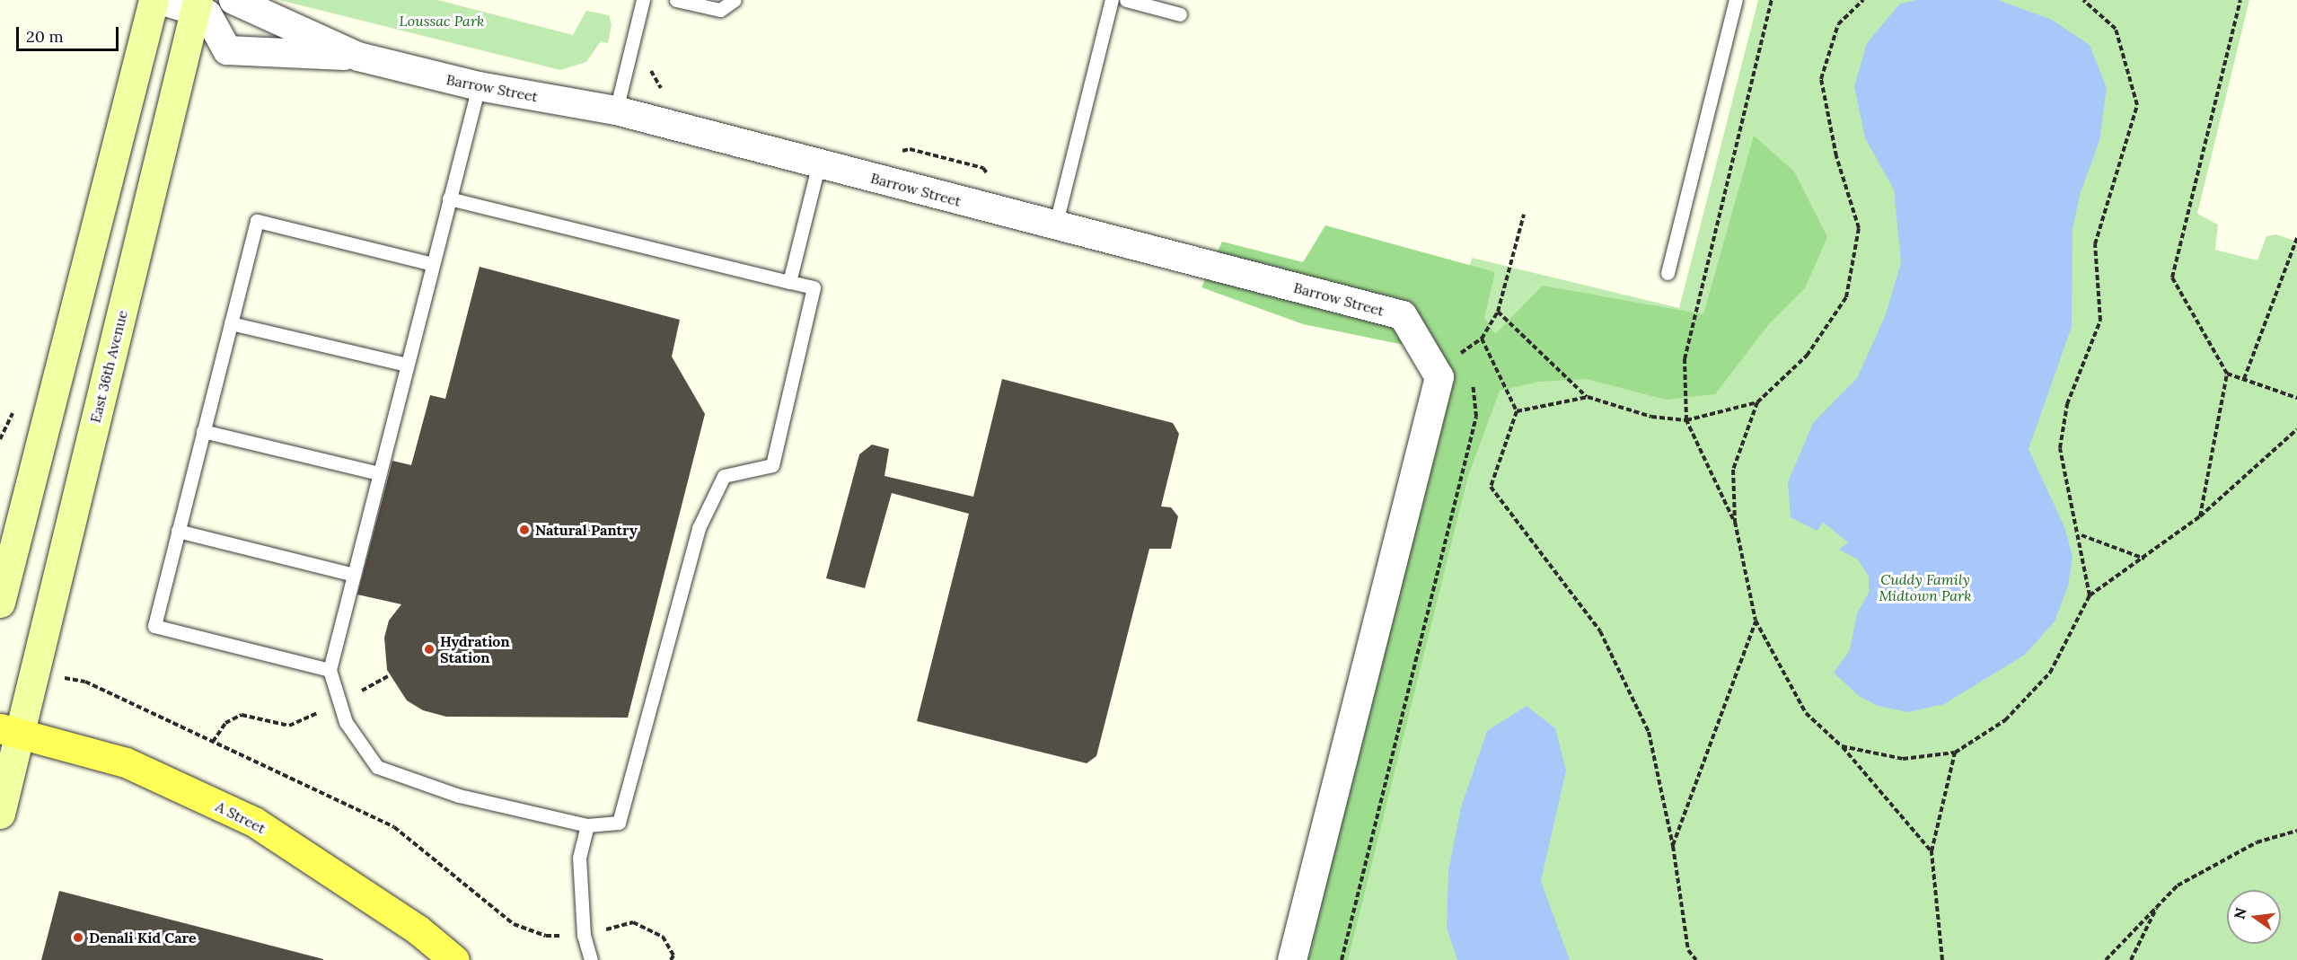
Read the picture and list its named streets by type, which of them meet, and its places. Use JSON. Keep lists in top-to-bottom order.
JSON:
{
  "streets": {
    "main road": ["East 36th Avenue", "A Street"],
    "street": ["Barrow Street"]
  },
  "crossings": [
    ["Barrow Street", "East 36th Avenue"],
    ["East 36th Avenue", "A Street"]
  ],
  "parks": ["Loussac Park", "Cuddy Family Midtown Park"],
  "places": ["Natural Pantry", "Hydration Station", "Denali Kid Care"],
  "scale_bar": "20 m",
  "north": "left"
}
